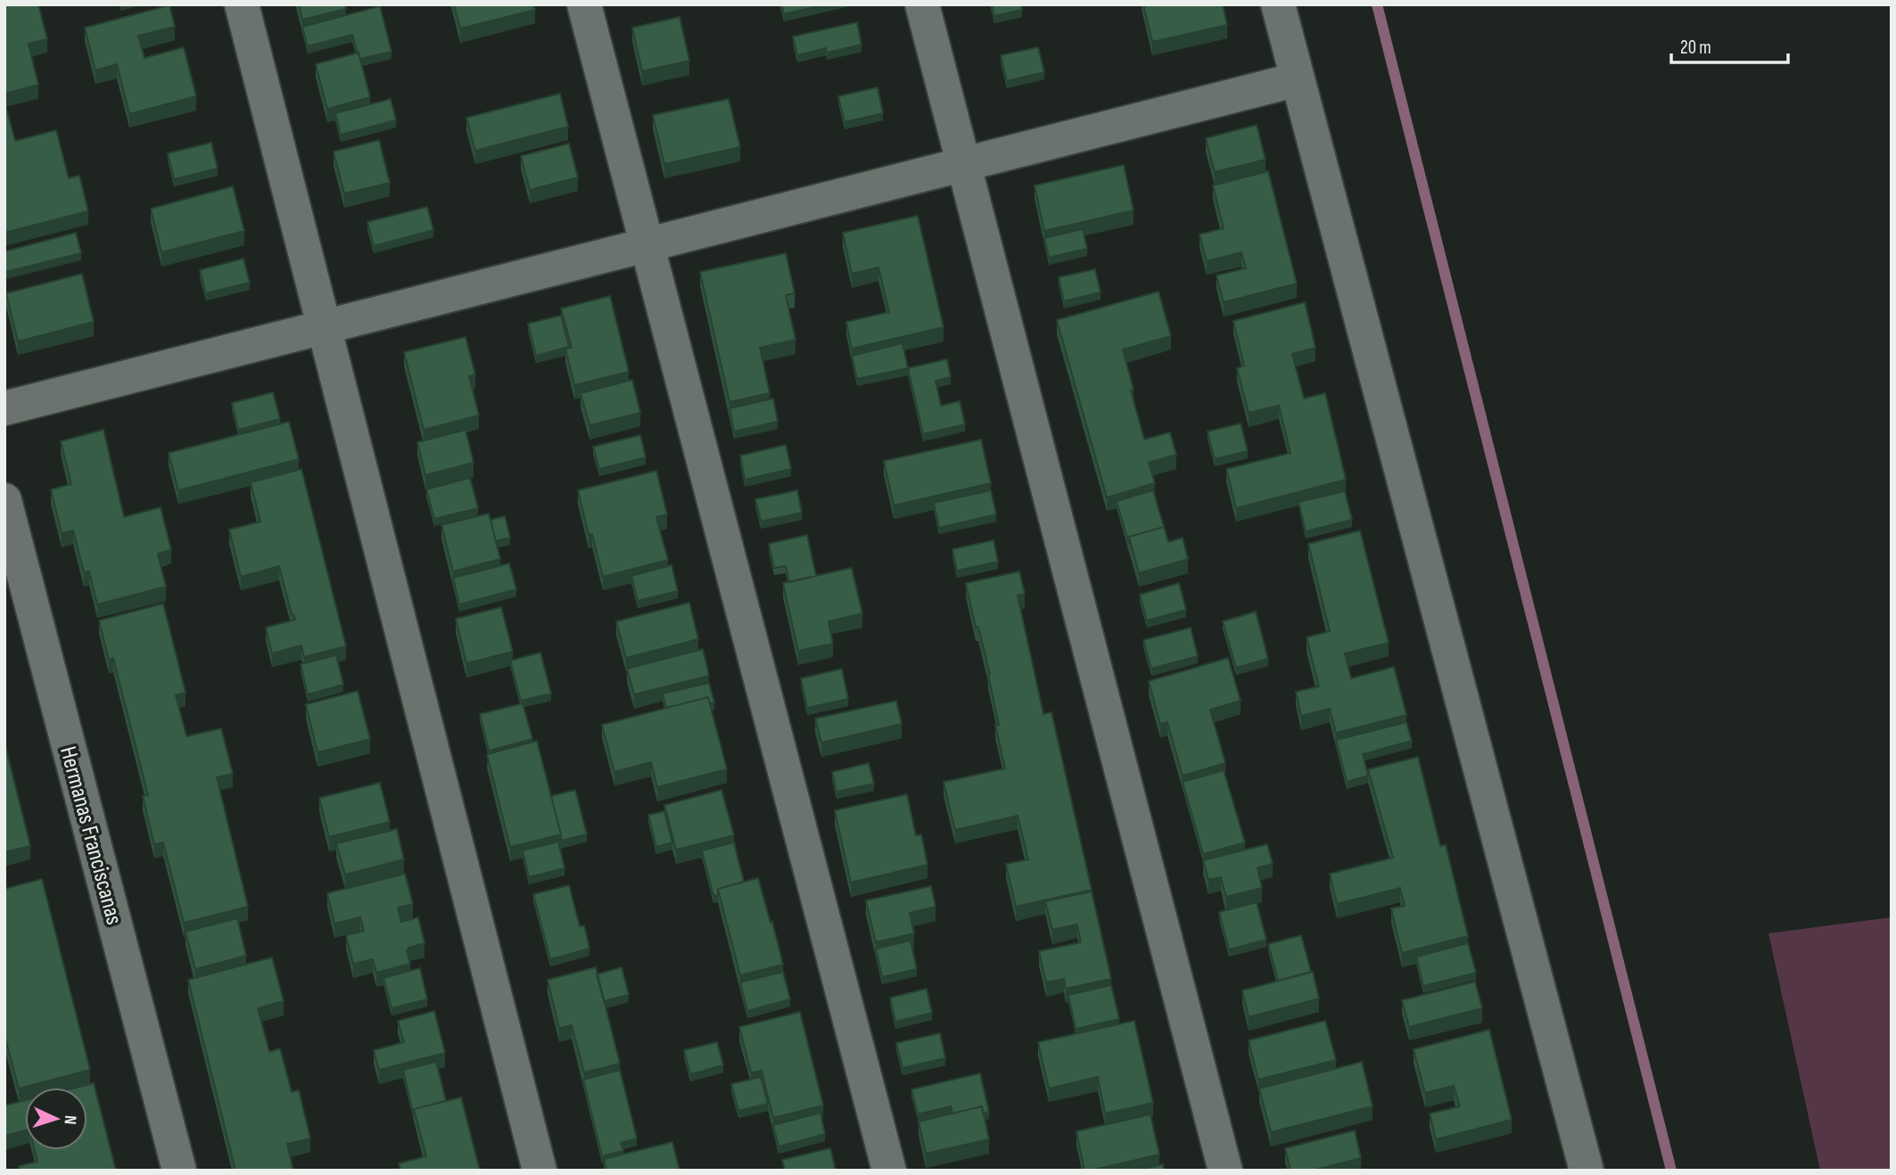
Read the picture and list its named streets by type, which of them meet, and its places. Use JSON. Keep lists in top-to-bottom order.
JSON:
{
  "streets": {
    "street": ["Hermanas Franciscanas"]
  },
  "scale_bar": "20 m",
  "north": "right"
}
